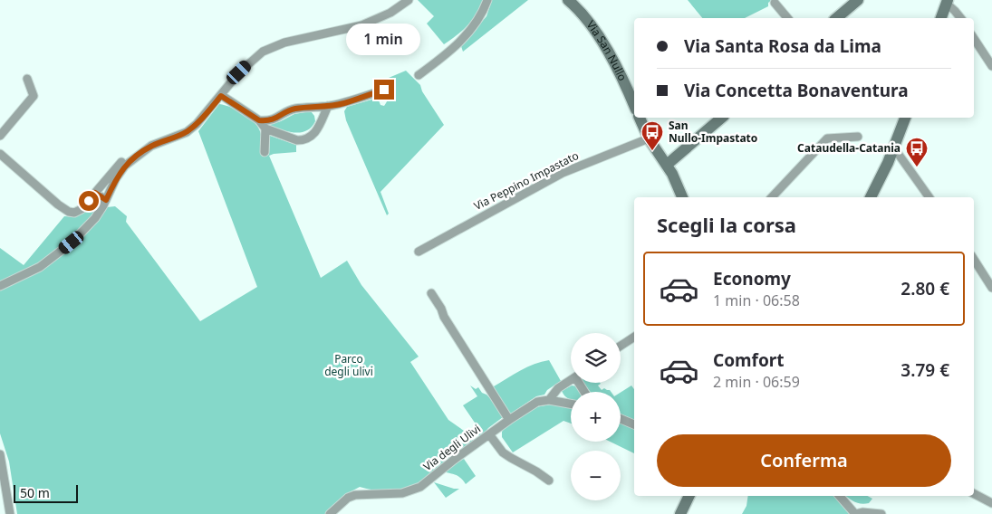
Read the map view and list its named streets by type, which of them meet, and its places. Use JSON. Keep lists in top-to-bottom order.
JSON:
{
  "streets": {
    "main road": ["Via San Nullo"],
    "street": ["Via Peppino Impastato", "Via degli Ulivi"]
  },
  "parks": ["Parco degli ulivi"],
  "places": {
    "bus stop": ["San Nullo-Impastato", "Cataudella-Catania"]
  },
  "scale_bar": "50 m",
  "page": {
    "banner": ["Via Santa Rosa da Lima", "Via Concetta Bonaventura"],
    "bubble": "1 min",
    "heading": "Scegli la corsa",
    "list": [
      {
        "name": "Economy",
        "note": "1 min · 06:58",
        "value": "2.80 €"
      },
      {
        "name": "Comfort",
        "note": "2 min · 06:59",
        "value": "3.79 €"
      }
    ],
    "map_buttons": ["+", "−"],
    "buttons": "Conferma",
    "scale": "50 m"
  }
}
